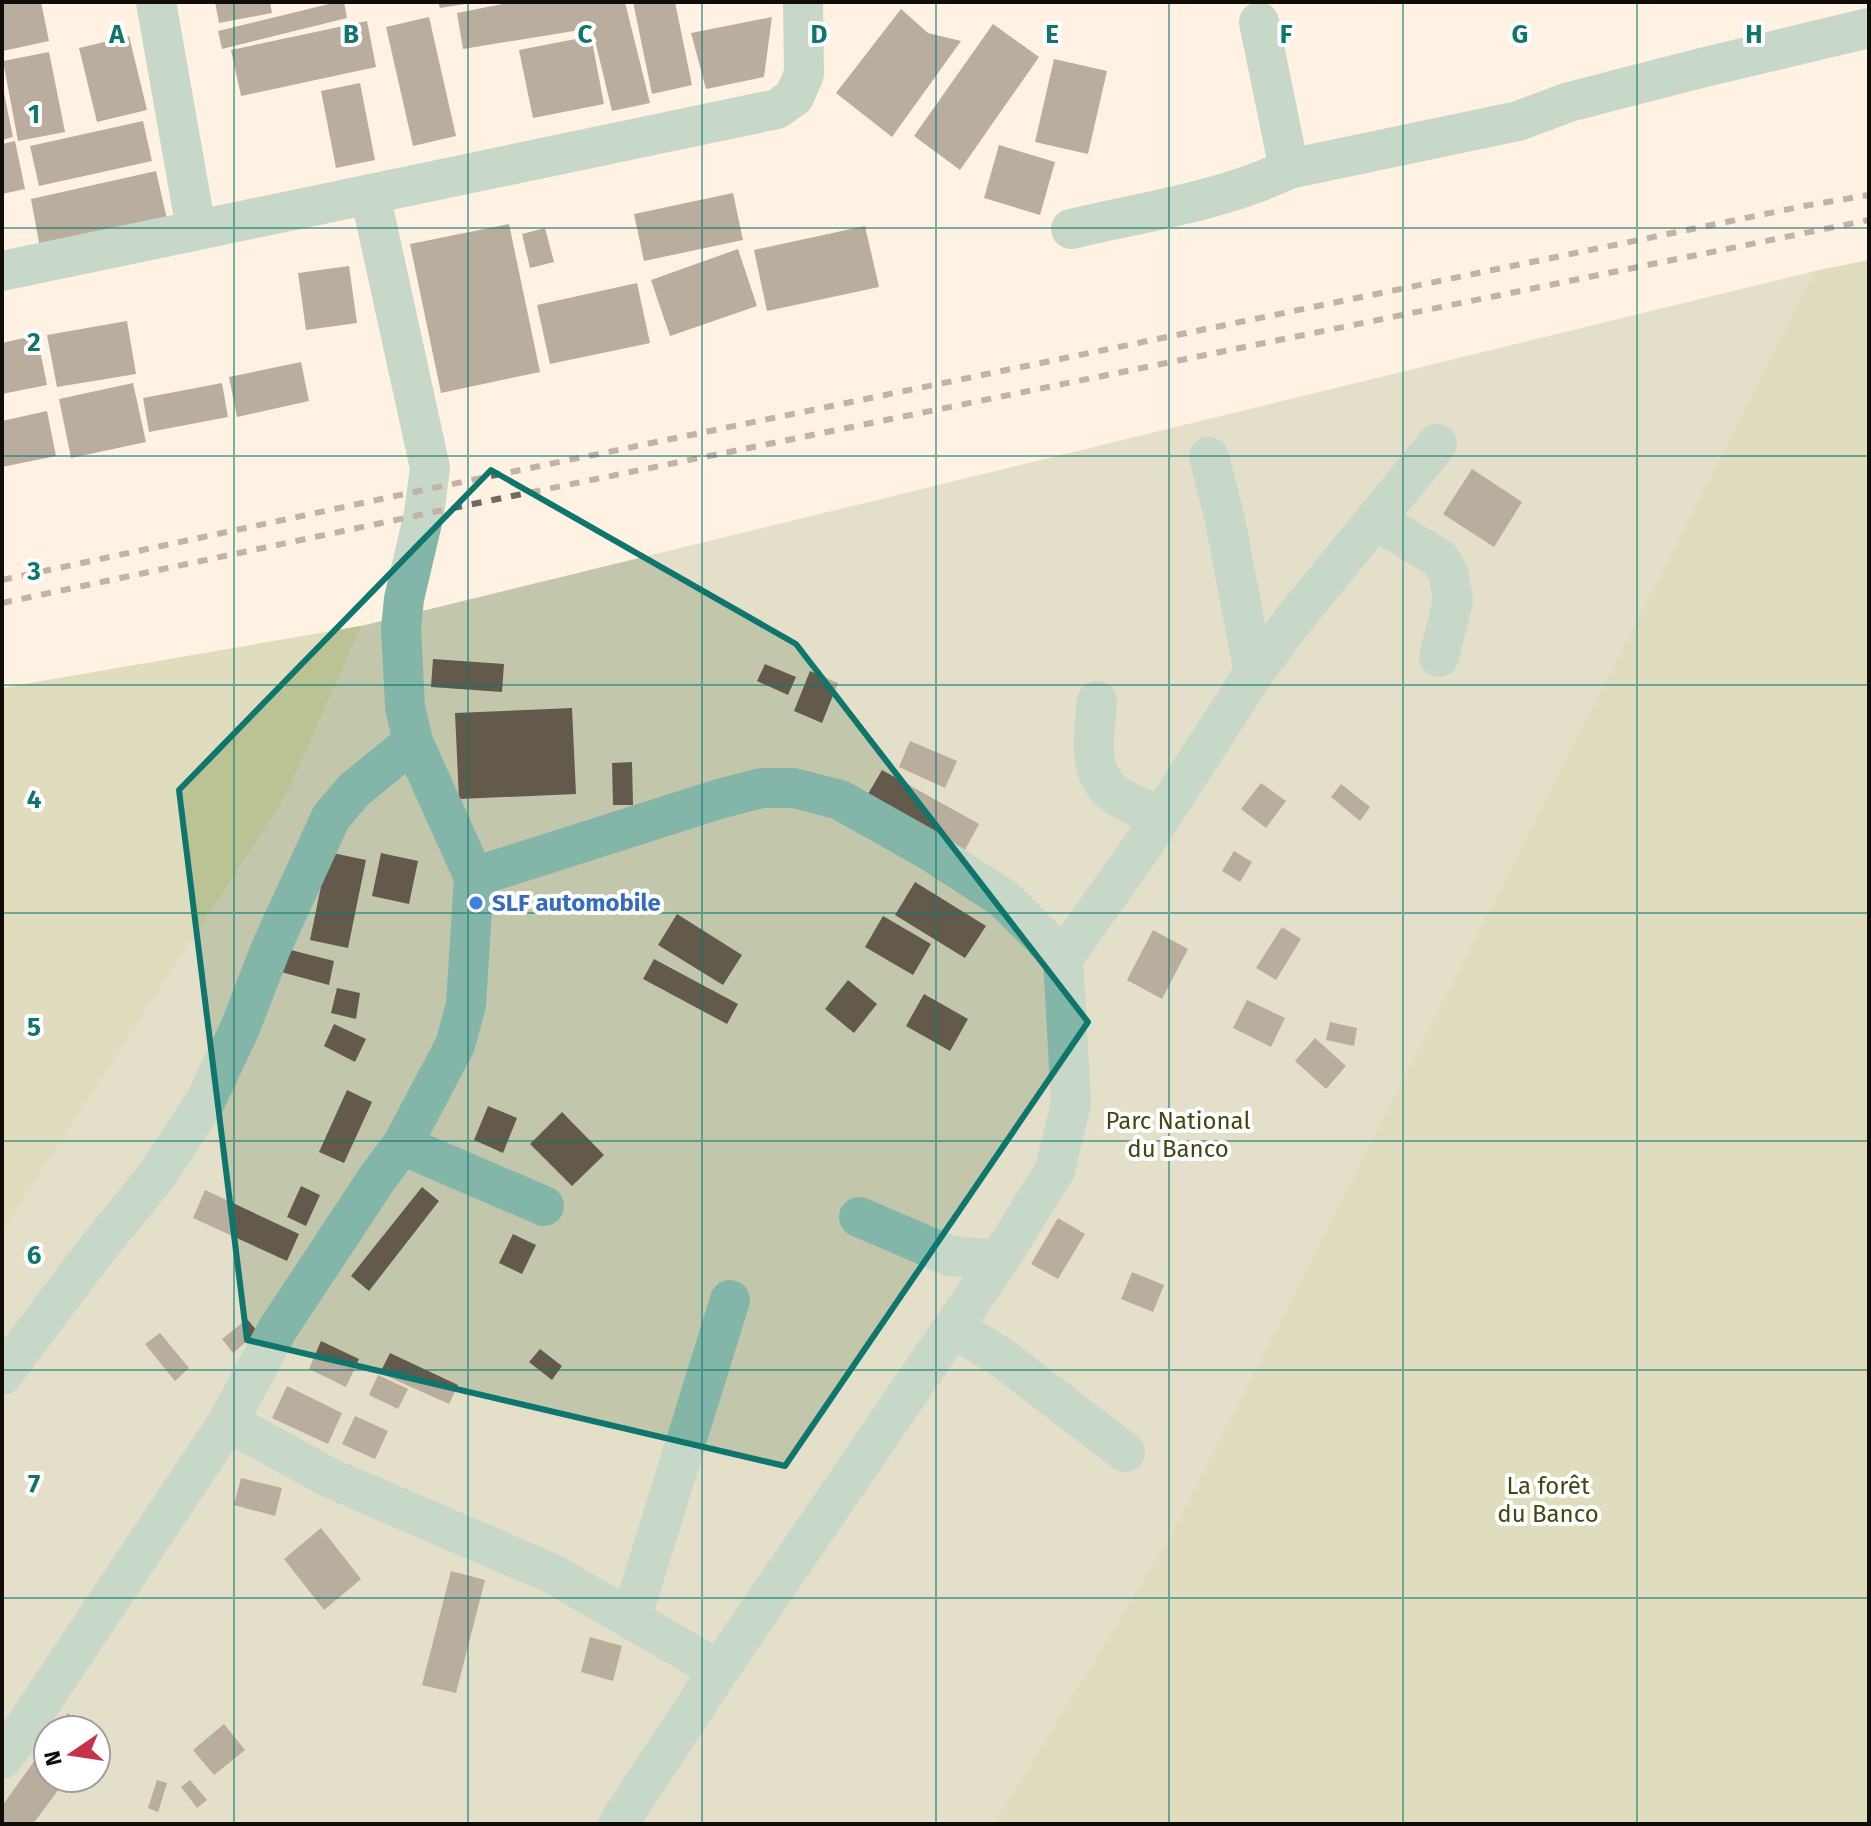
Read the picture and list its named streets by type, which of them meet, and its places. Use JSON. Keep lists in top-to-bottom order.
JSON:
{
  "parks": ["Parc National du Banco", "La forêt du Banco"],
  "places": ["SLF automobile"],
  "north": "left",
  "grid": {
    "columns": [
      "A",
      "B",
      "C",
      "D",
      "E",
      "F",
      "G",
      "H"
    ],
    "rows": [
      "1",
      "2",
      "3",
      "4",
      "5",
      "6",
      "7"
    ]
  }
}
